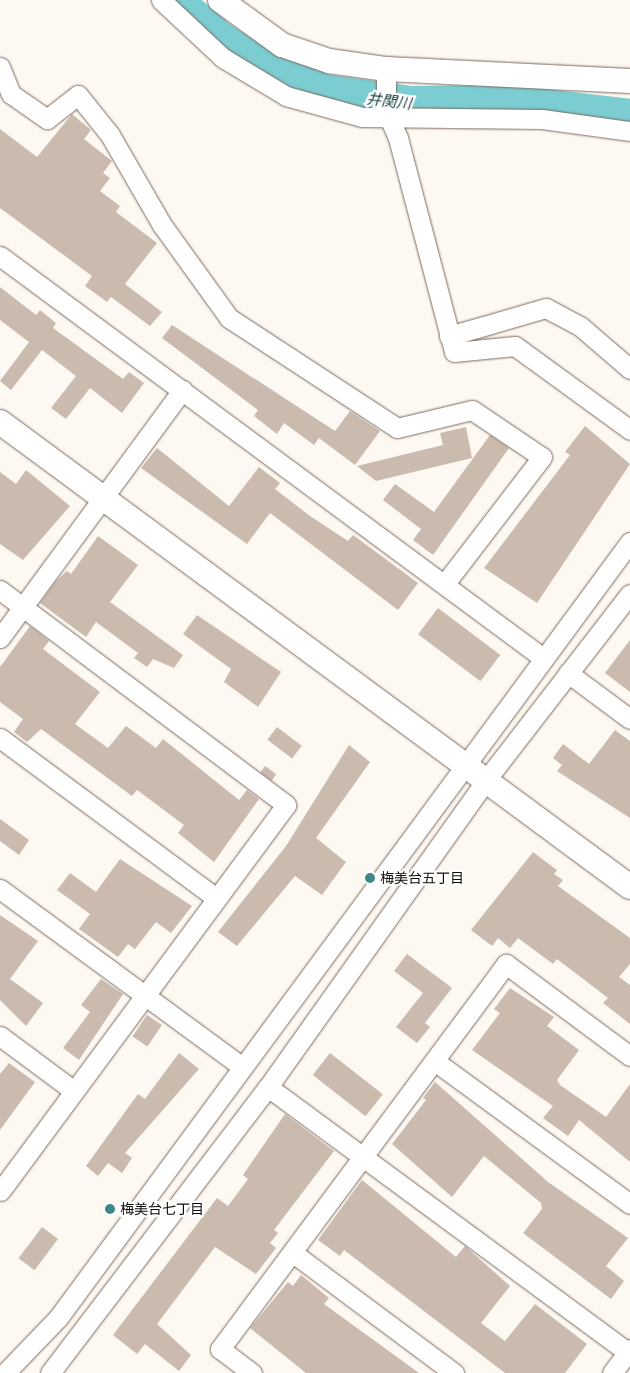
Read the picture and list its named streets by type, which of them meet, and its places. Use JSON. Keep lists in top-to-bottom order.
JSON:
{
  "water": ["井関川"],
  "places": ["梅美台五丁目", "梅美台七丁目"]
}
